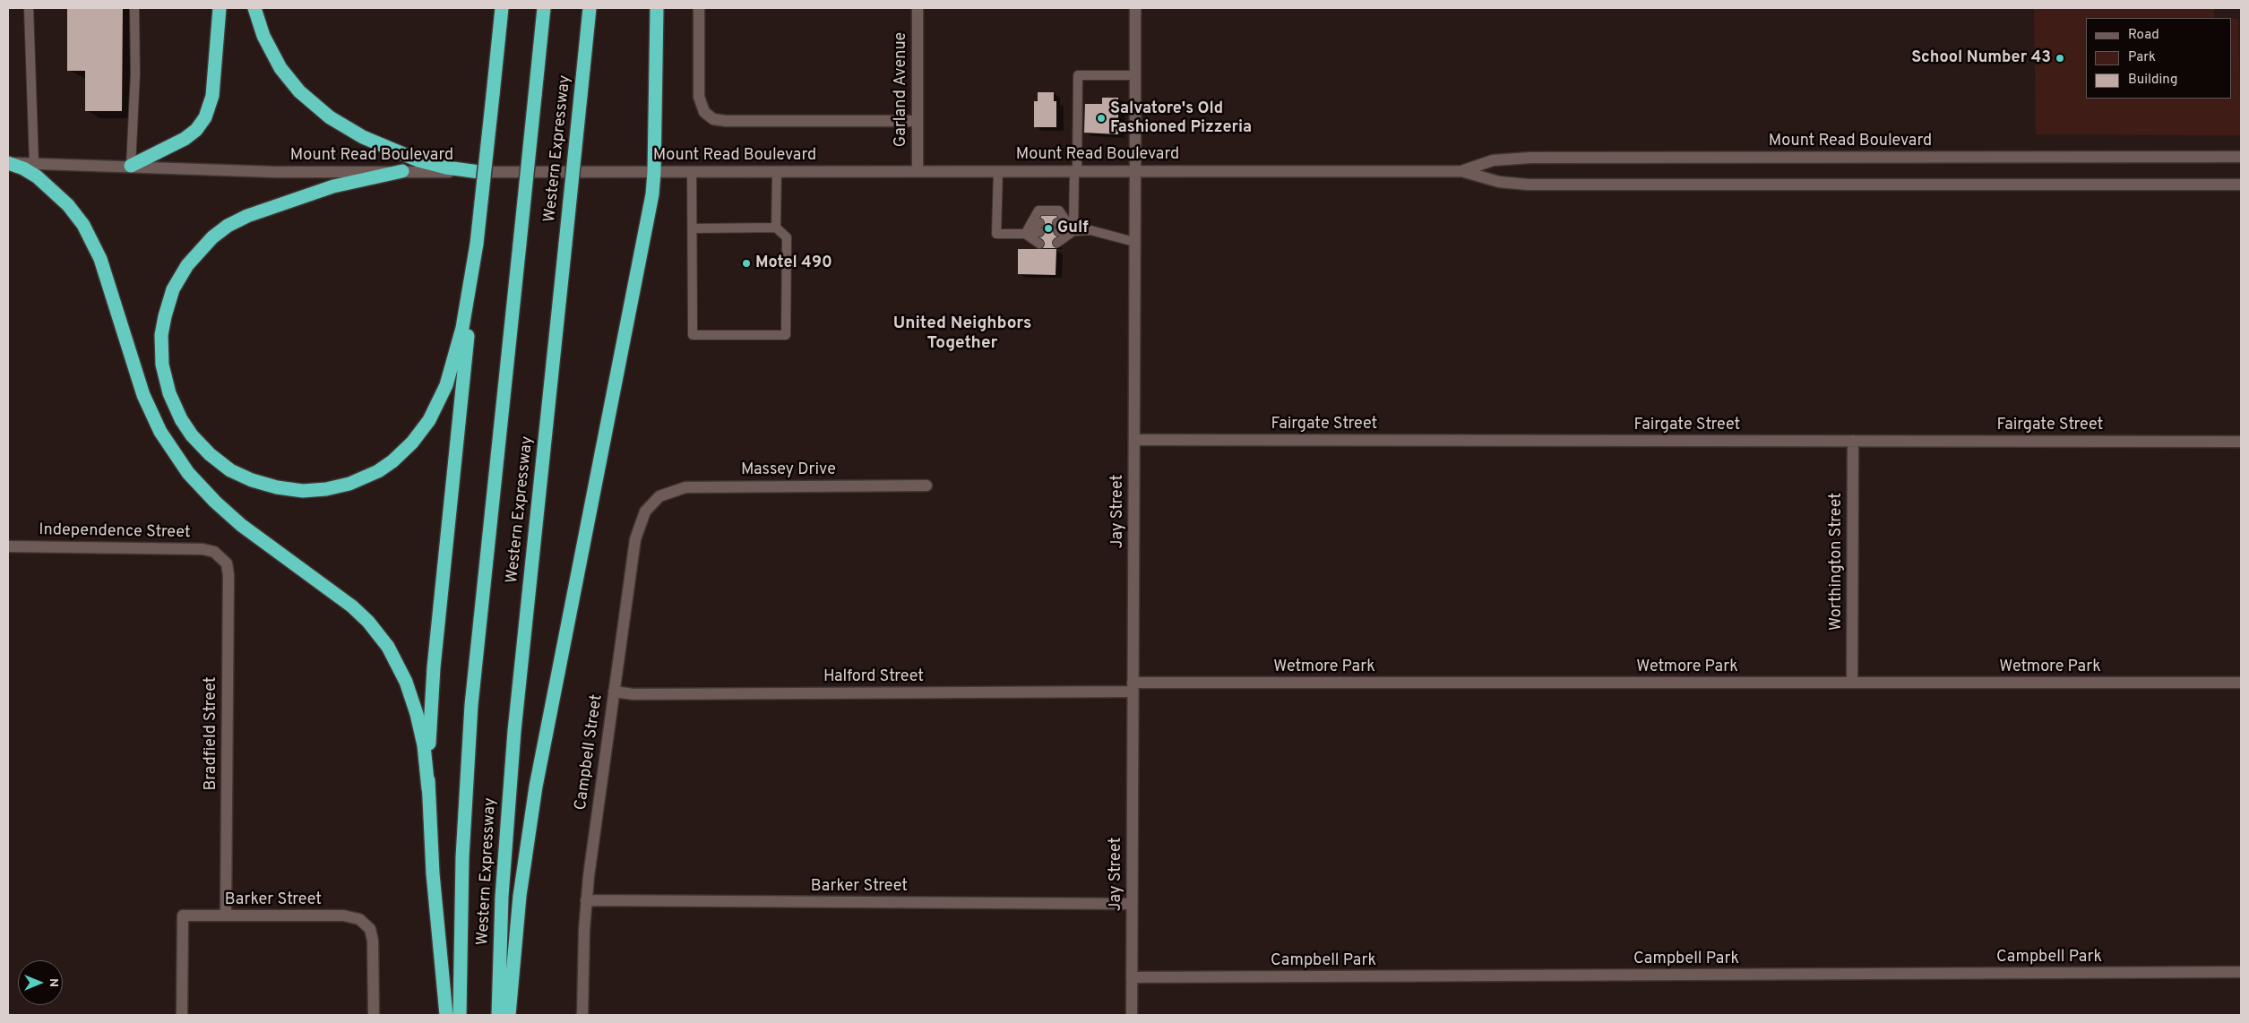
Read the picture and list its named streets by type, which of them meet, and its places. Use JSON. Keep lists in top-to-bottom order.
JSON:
{
  "streets": {
    "highway": ["Western Expressway"],
    "street": [
      "Garland Avenue",
      "Mount Read Boulevard",
      "Fairgate Street",
      "Massey Drive",
      "Jay Street",
      "Independence Street",
      "Worthington Street",
      "Wetmore Park",
      "Halford Street",
      "Bradfield Street",
      "Campbell Street",
      "Barker Street",
      "Campbell Park"
    ]
  },
  "crossings": [
    ["Garland Avenue", "Mount Read Boulevard"],
    ["Mount Read Boulevard", "Jay Street"],
    ["Fairgate Street", "Jay Street"],
    ["Fairgate Street", "Worthington Street"],
    ["Massey Drive", "Campbell Street"],
    ["Jay Street", "Wetmore Park"],
    ["Jay Street", "Halford Street"],
    ["Jay Street", "Barker Street"],
    ["Jay Street", "Campbell Park"],
    ["Independence Street", "Bradfield Street"],
    ["Worthington Street", "Wetmore Park"],
    ["Wetmore Park", "Halford Street"],
    ["Halford Street", "Campbell Street"],
    ["Bradfield Street", "Barker Street"],
    ["Campbell Street", "Barker Street"]
  ],
  "districts": ["United Neighbors Together"],
  "places": [
    "School Number 43",
    "Salvatore's Old Fashioned Pizzeria",
    "Gulf",
    "Motel 490"
  ],
  "legend": ["Road", "Park", "Building"],
  "north": "right"
}
